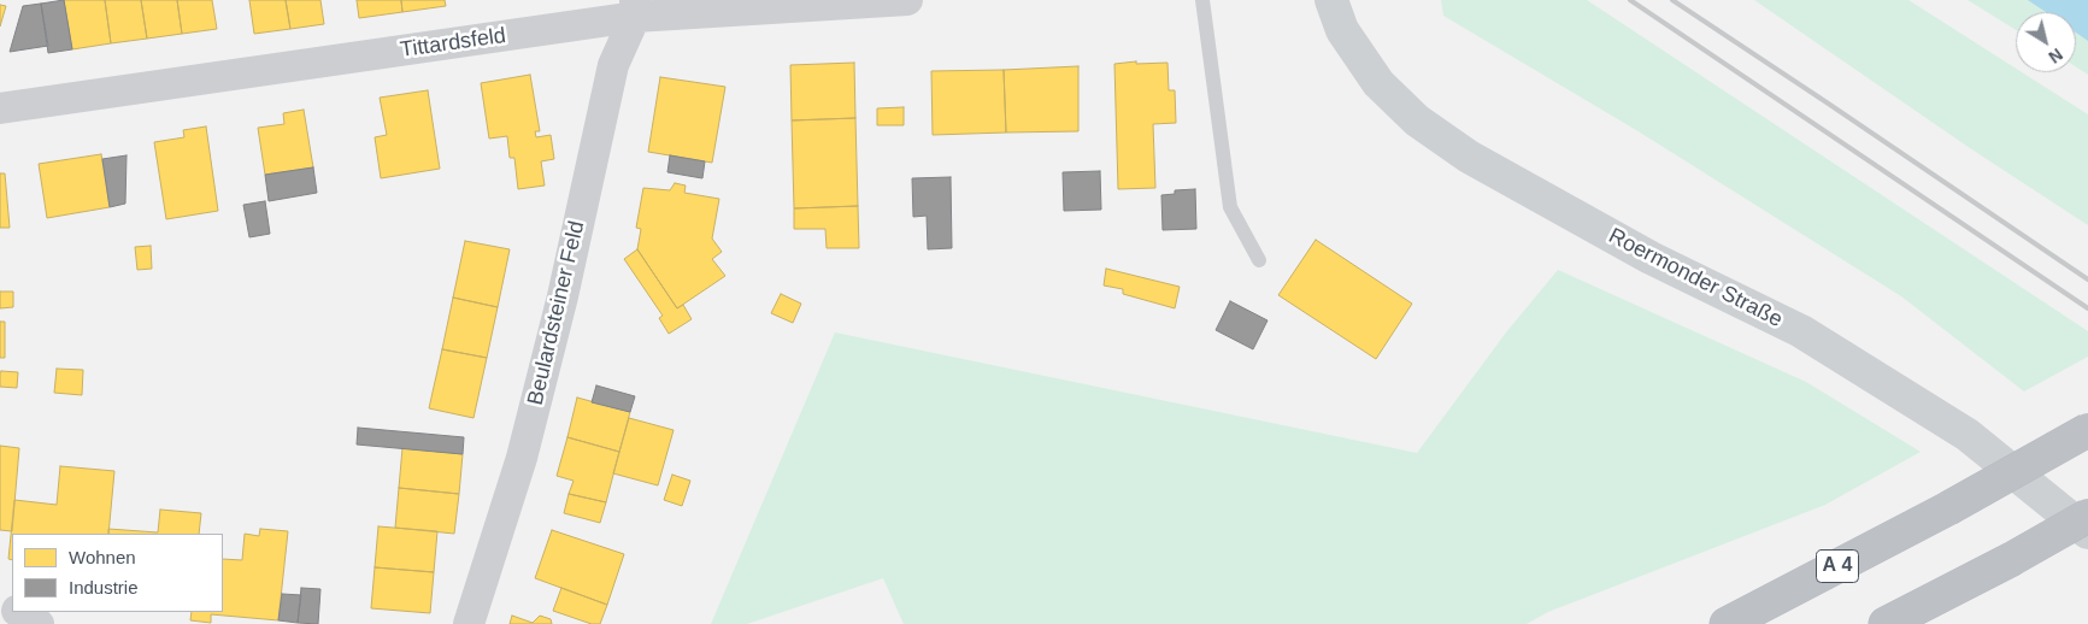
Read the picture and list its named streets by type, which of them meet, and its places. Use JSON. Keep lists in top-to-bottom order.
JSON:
{
  "streets": {
    "highway": ["A 4"],
    "main road": ["Roermonder Straße"],
    "street": ["Tittardsfeld", "Beulardsteiner Feld"]
  },
  "crossings": [
    ["Tittardsfeld", "Beulardsteiner Feld"]
  ],
  "legend": ["Wohnen", "Industrie"],
  "north": "bottom right"
}
